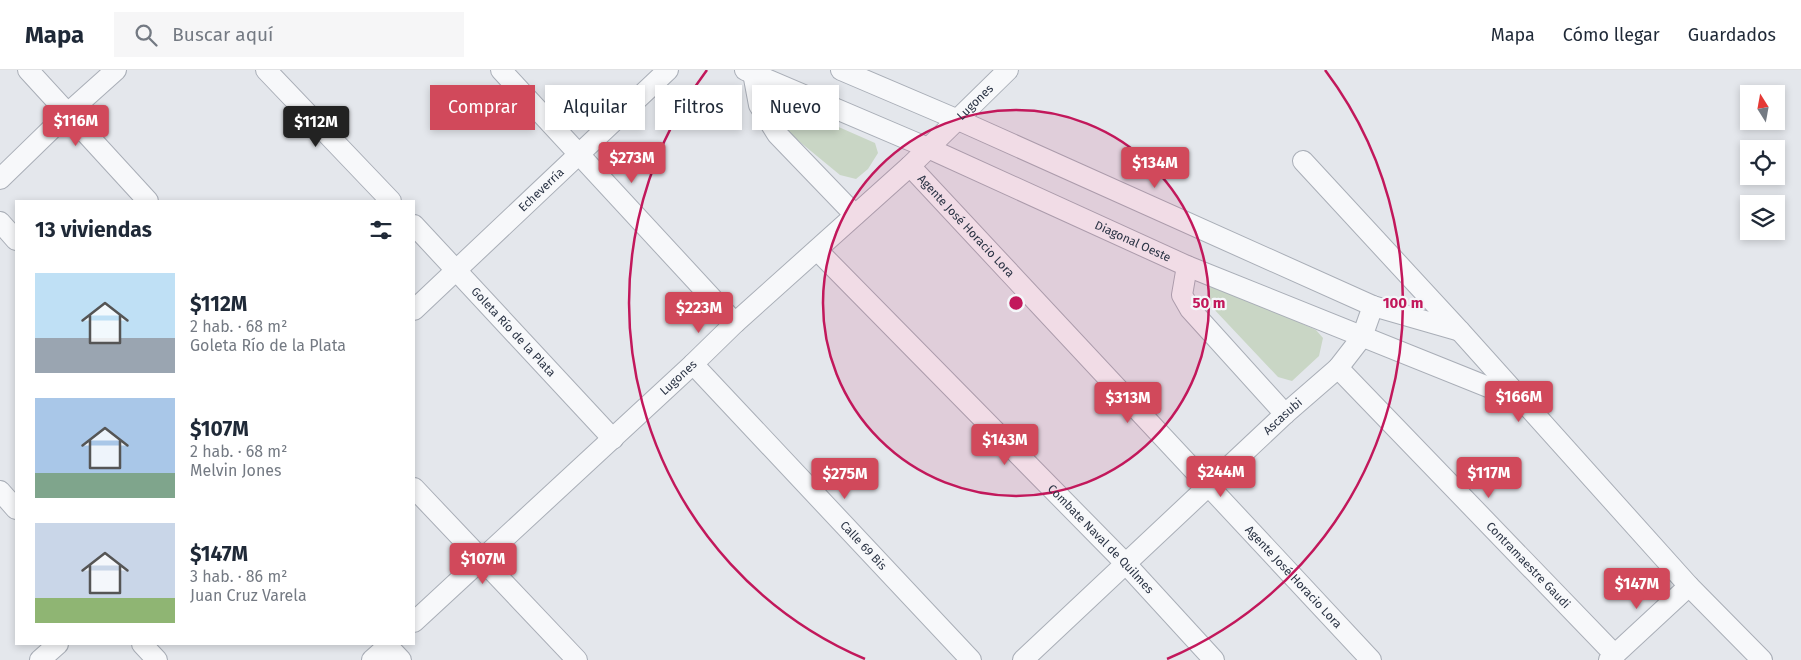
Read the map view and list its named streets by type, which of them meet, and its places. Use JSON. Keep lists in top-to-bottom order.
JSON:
{
  "streets": {
    "street": [
      "Lugones",
      "Echeverría",
      "Agente José Horacio Lora",
      "Diagonal Oeste",
      "Goleta Río de la Plata",
      "Ascasubi",
      "Combate Naval de Quilmes",
      "Calle 69 Bis",
      "Contramaestre Gaudi"
    ]
  },
  "crossings": [
    ["Lugones", "Agente José Horacio Lora"],
    ["Lugones", "Diagonal Oeste"],
    ["Lugones", "Goleta Río de la Plata"],
    ["Lugones", "Combate Naval de Quilmes"],
    ["Lugones", "Calle 69 Bis"],
    ["Echeverría", "Goleta Río de la Plata"],
    ["Agente José Horacio Lora", "Ascasubi"],
    ["Diagonal Oeste", "Ascasubi"],
    ["Ascasubi", "Combate Naval de Quilmes"],
    ["Ascasubi", "Contramaestre Gaudi"]
  ],
  "north": "top",
  "page": {
    "header": "Mapa",
    "search": "Buscar aquí",
    "nav": ["Mapa", "Cómo llegar", "Guardados"],
    "chip": [
      "Comprar",
      "Alquilar",
      "Filtros",
      "Nuevo"
    ],
    "price": [
      "$116M",
      "$112M",
      "$273M",
      "$134M",
      "$223M",
      "$166M",
      "$313M",
      "$143M",
      "$244M",
      "$117M",
      "$275M",
      "$107M",
      "$147M"
    ],
    "heading": "13 viviendas",
    "list": [
      {
        "name": "$112M",
        "note": "2 hab. · 68 m² · Goleta Río de la Plata"
      },
      {
        "name": "$107M",
        "note": "2 hab. · 68 m² · Melvin Jones"
      },
      {
        "name": "$147M",
        "note": "3 hab. · 86 m² · Juan Cruz Varela"
      }
    ]
  },
  "rings": ["50 m", "100 m"]
}
